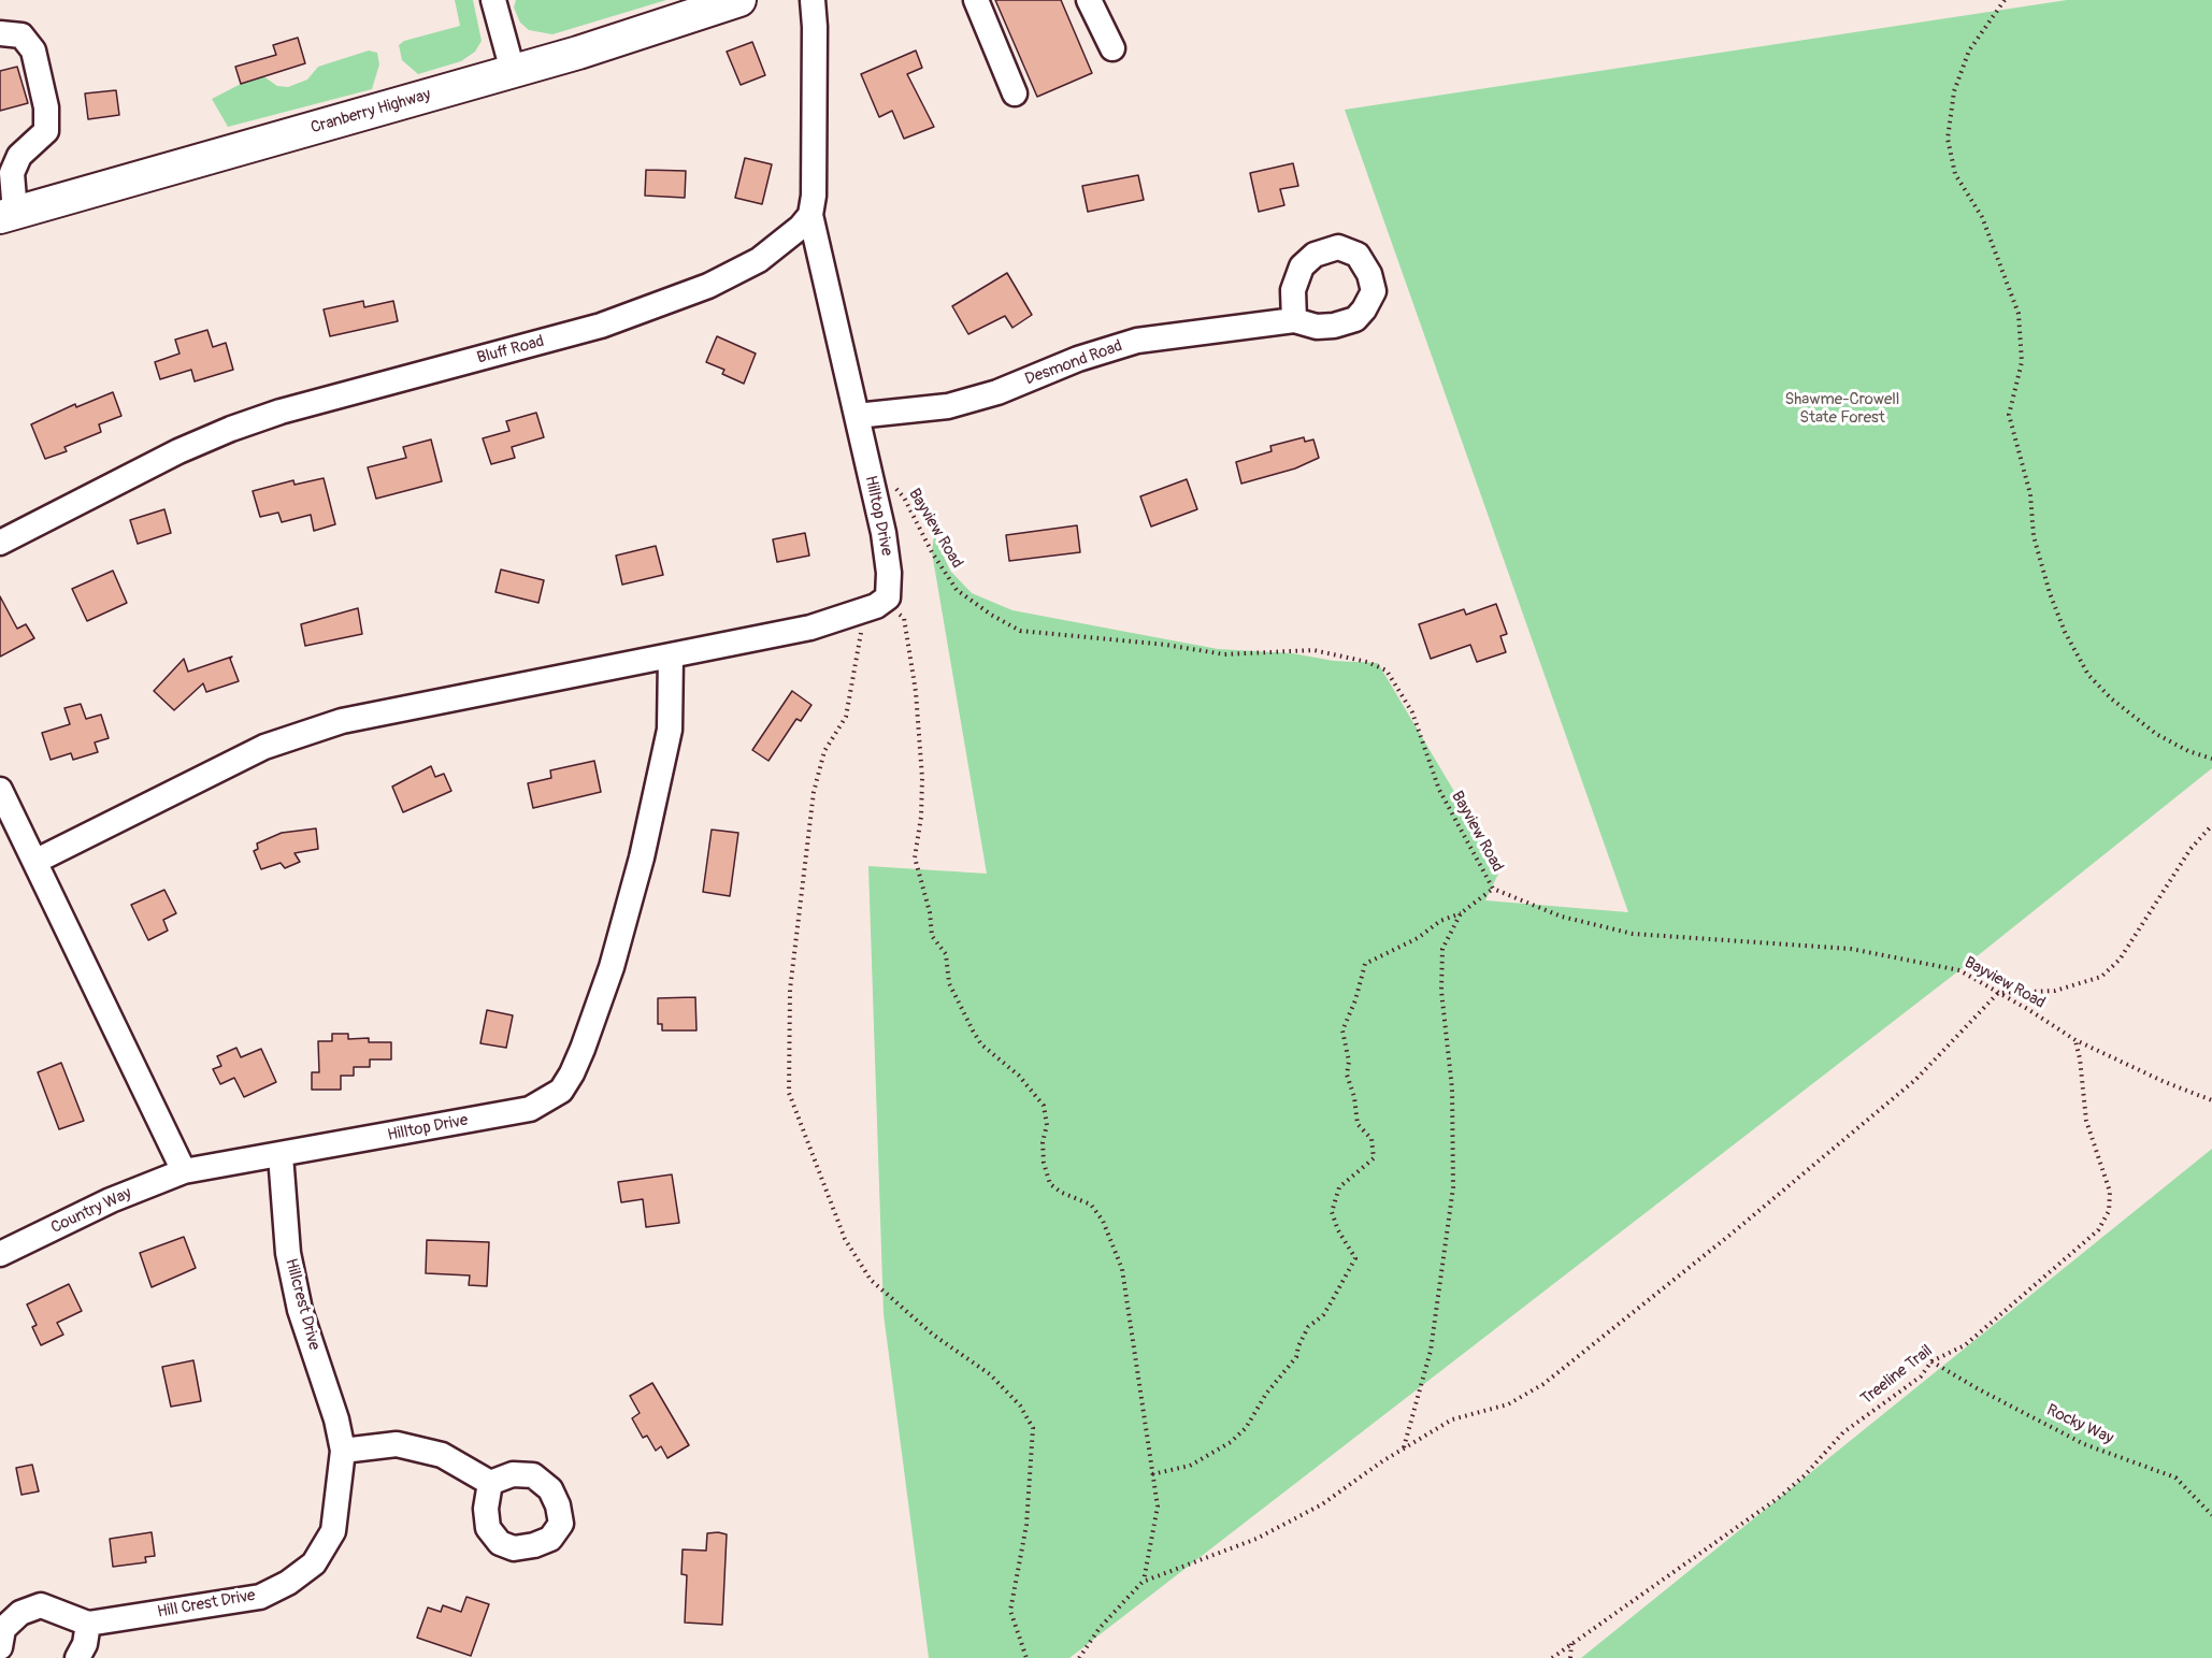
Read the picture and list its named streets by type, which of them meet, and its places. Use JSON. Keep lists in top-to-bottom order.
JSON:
{
  "streets": {
    "main road": ["Cranberry Highway"],
    "street": [
      "Bluff Road",
      "Desmond Road",
      "Hilltop Drive",
      "Country Way",
      "Hillcrest Drive",
      "Hill Crest Drive"
    ],
    "path": ["Bayview Road", "Treeline Trail", "Rocky Way"]
  },
  "crossings": [
    ["Bluff Road", "Hilltop Drive"],
    ["Desmond Road", "Hilltop Drive"],
    ["Hilltop Drive", "Bayview Road"],
    ["Hilltop Drive", "Country Way"],
    ["Hilltop Drive", "Hillcrest Drive"],
    ["Bayview Road", "Treeline Trail"],
    ["Hillcrest Drive", "Hill Crest Drive"],
    ["Treeline Trail", "Rocky Way"]
  ],
  "parks": ["Shawme-Crowell State Forest"]
}
